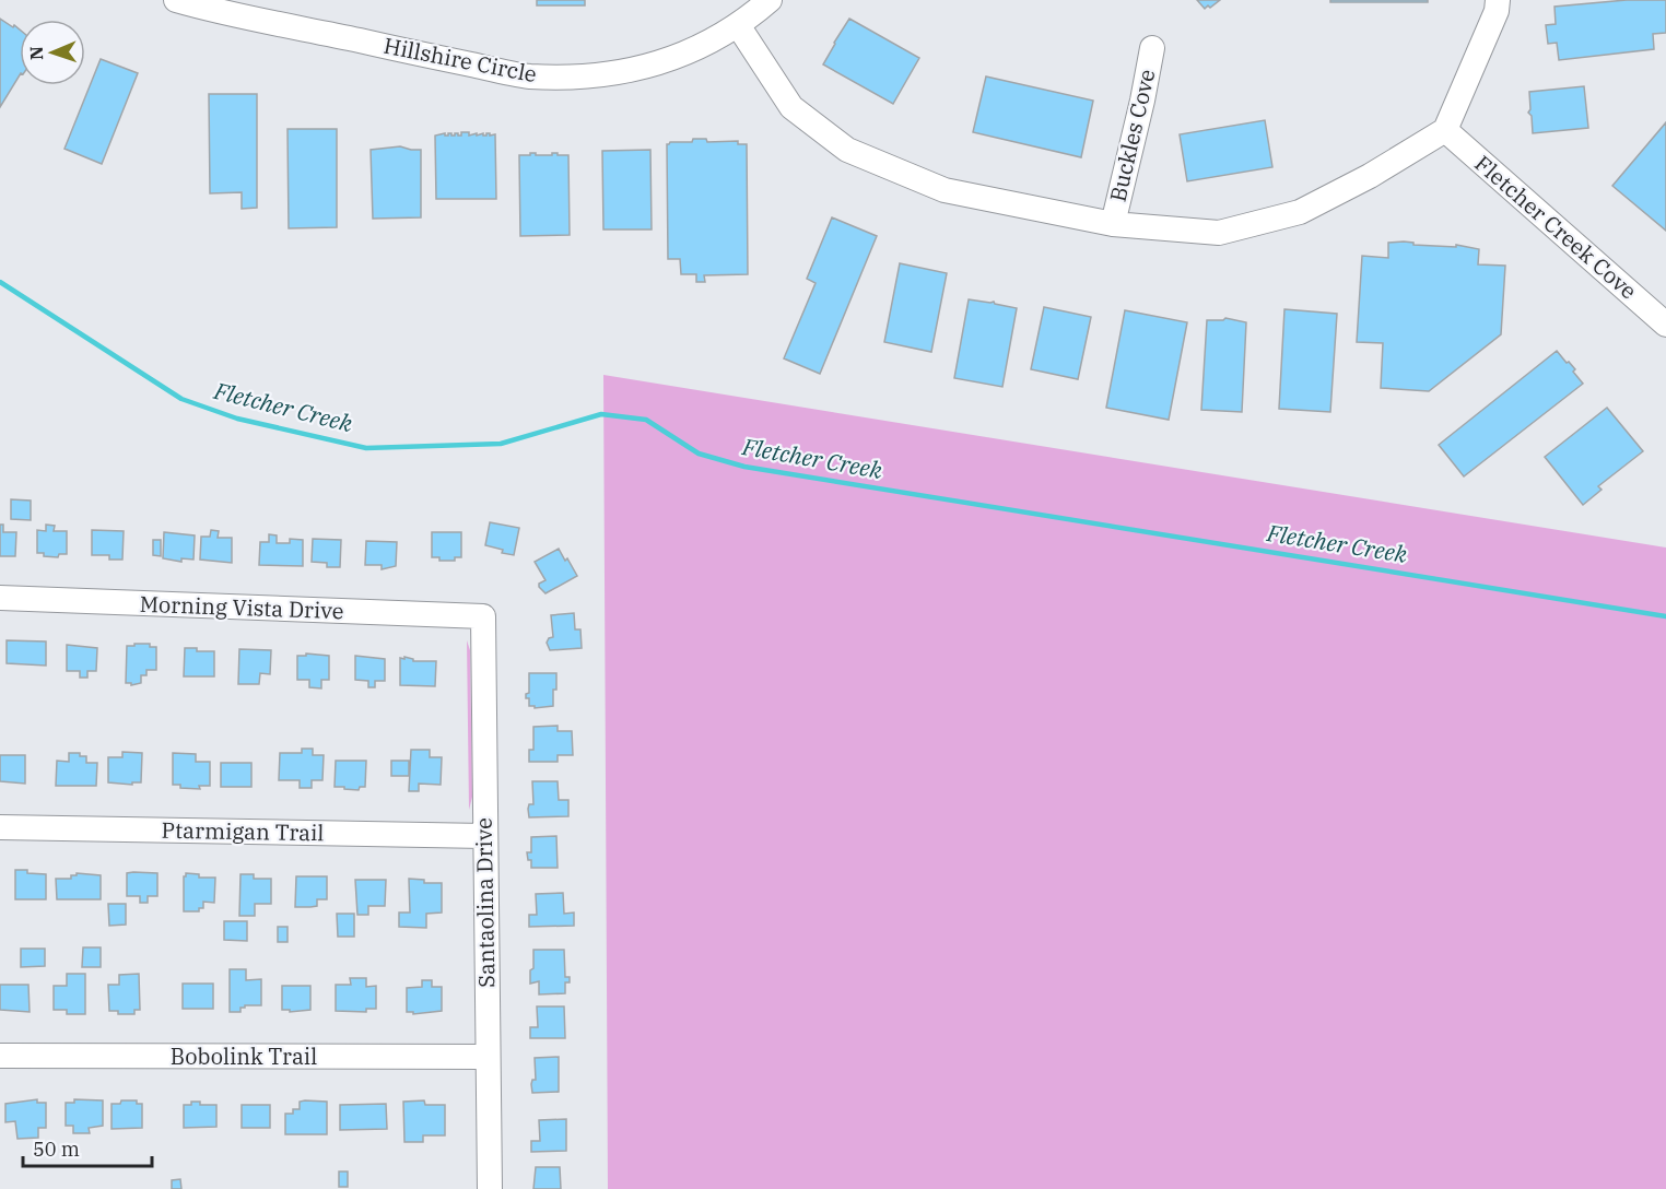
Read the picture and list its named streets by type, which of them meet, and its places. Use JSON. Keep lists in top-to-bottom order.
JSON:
{
  "streets": {
    "street": [
      "Hillshire Circle",
      "Buckles Cove",
      "Fletcher Creek Cove",
      "Morning Vista Drive",
      "Ptarmigan Trail",
      "Santaolina Drive",
      "Bobolink Trail"
    ]
  },
  "crossings": [
    ["Morning Vista Drive", "Santaolina Drive"],
    ["Ptarmigan Trail", "Santaolina Drive"],
    ["Santaolina Drive", "Bobolink Trail"]
  ],
  "water": ["Fletcher Creek"],
  "scale_bar": "50 m",
  "north": "left"
}
